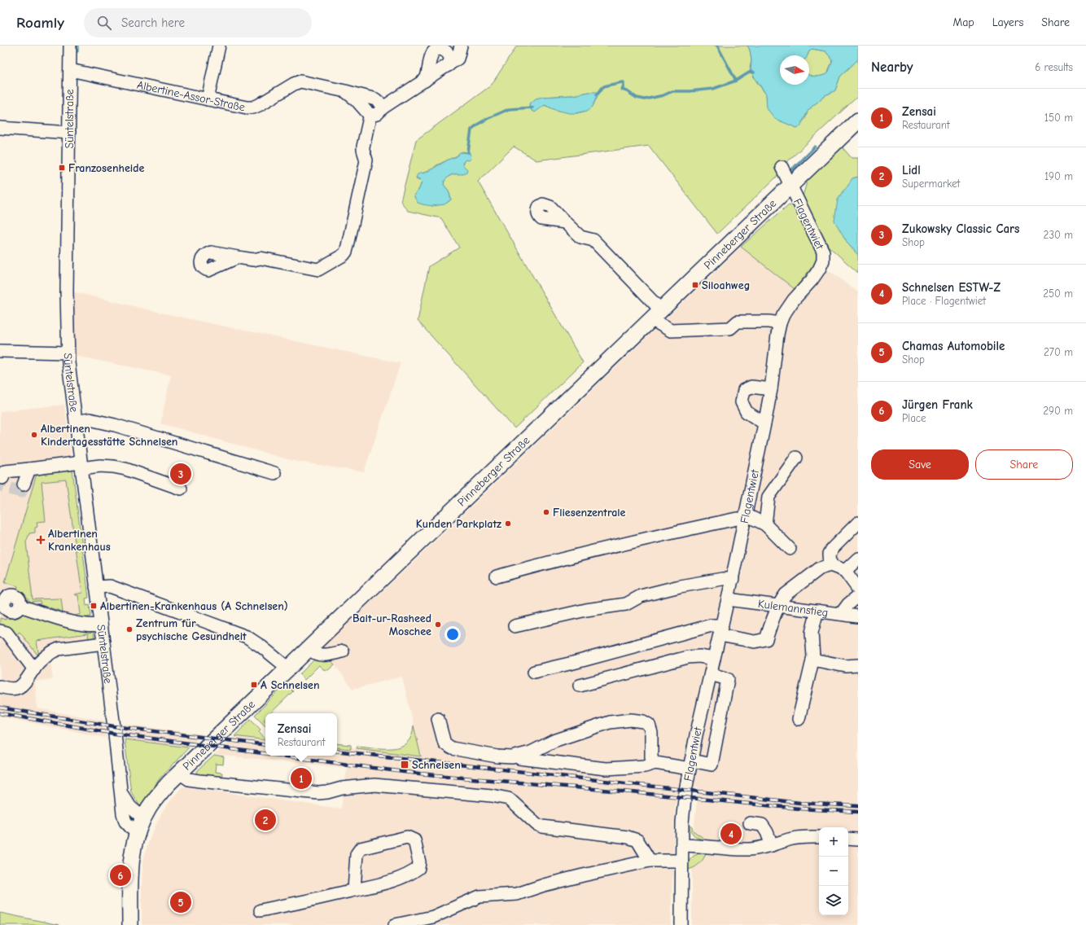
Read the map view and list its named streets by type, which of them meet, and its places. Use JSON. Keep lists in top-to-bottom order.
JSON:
{
  "streets": {
    "main road": ["Pinneberger Straße"],
    "street": [
      "Albertine-Assor-Straße",
      "Süntelstraße",
      "Flagentwiet",
      "Kulemannstieg"
    ]
  },
  "crossings": [
    ["Albertine-Assor-Straße", "Süntelstraße"],
    ["Süntelstraße", "Pinneberger Straße"],
    ["Flagentwiet", "Pinneberger Straße"],
    ["Flagentwiet", "Kulemannstieg"]
  ],
  "places": {
    "transit": [
      "Franzosenheide",
      "Siloahweg",
      "Albertinen-Krankenhaus (A Schnelsen)",
      "A Schnelsen",
      "Schnelsen"
    ],
    "other": [
      "Albertinen Kindertagesstätte Schnelsen",
      "Fliesenzentrale",
      "Kunden Parkplatz",
      "Bait-ur-Rasheed Moschee",
      "Zentrum für psychische Gesundheit"
    ],
    "health": ["Albertinen Krankenhaus"]
  },
  "north": "right",
  "page": {
    "header": "Roamly",
    "search": "Search here",
    "nav": ["Map", "Layers", "Share"],
    "heading": ["Nearby", "6 results"],
    "list": [
      {
        "mark": "1",
        "name": "Zensai",
        "note": "Restaurant",
        "value": "150 m"
      },
      {
        "mark": "2",
        "name": "Lidl",
        "note": "Supermarket",
        "value": "190 m"
      },
      {
        "mark": "3",
        "name": "Zukowsky Classic Cars",
        "note": "Shop",
        "value": "230 m"
      },
      {
        "mark": "4",
        "name": "Schnelsen ESTW-Z",
        "note": "Place · Flagentwiet",
        "value": "250 m"
      },
      {
        "mark": "5",
        "name": "Chamas Automobile",
        "note": "Shop",
        "value": "270 m"
      },
      {
        "mark": "6",
        "name": "Jürgen Frank",
        "note": "Place",
        "value": "290 m"
      }
    ],
    "buttons": ["Save", "Share"],
    "pins": [
      "3",
      "1",
      "2",
      "4",
      "6",
      "5"
    ],
    "popup": ["Zensai", "Restaurant"],
    "map_buttons": ["+", "−"]
  }
}
